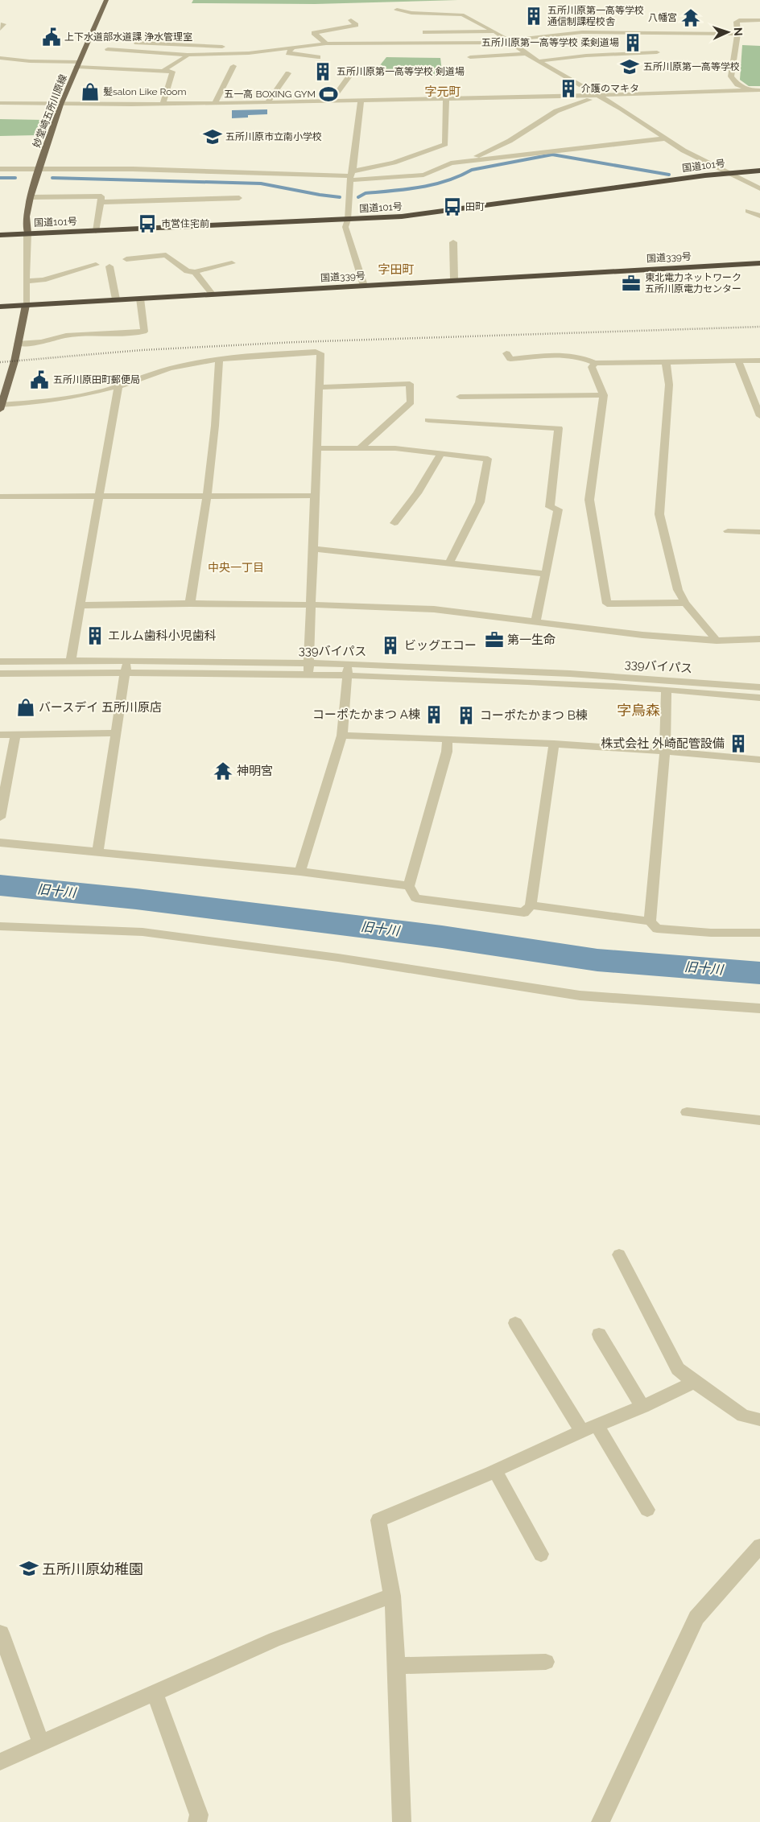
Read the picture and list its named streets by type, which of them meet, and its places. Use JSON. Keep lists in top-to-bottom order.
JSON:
{
  "streets": {
    "highway": ["国道101号", "国道339号"],
    "main road": ["妙堂崎五所川原線"],
    "street": ["339バイパス"]
  },
  "crossings": [
    ["妙堂崎五所川原線", "国道101号"]
  ],
  "districts": [
    "字元町",
    "字田町",
    "中央一丁目",
    "字烏森"
  ],
  "water": ["旧十川"],
  "places": {
    "building": [
      "五所川原第一高等学校 通信制課程校舎",
      "五所川原第一高等学校 柔剣道場",
      "五所川原第一高等学校 剣道場",
      "介護のマキタ",
      "エルム歯科小児歯科",
      "ビッグエコー",
      "コーポたかまつ A棟",
      "コーポたかまつ B棟",
      "株式会社 外崎配管設備"
    ],
    "temple": ["八幡宮", "神明宮"],
    "public building": ["上下水道部水道課 浄水管理室", "五所川原田町郵便局"],
    "school or university": ["五所川原第一高等学校", "五所川原市立南小学校", "五所川原幼稚園"],
    "shop": ["髪salon Like Room", "バースデイ 五所川原店"],
    "sports": ["五一高 BOXING GYM"],
    "bus stop": ["田町", "市営住宅前"],
    "office": ["東北電力ネットワーク 五所川原電力センター", "第一生命"]
  },
  "north": "right"
}
